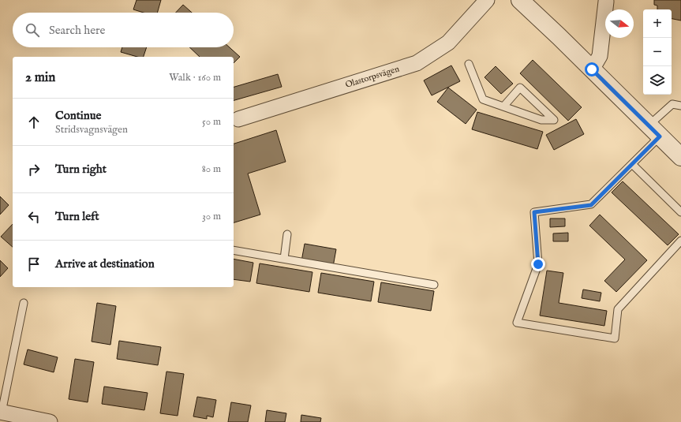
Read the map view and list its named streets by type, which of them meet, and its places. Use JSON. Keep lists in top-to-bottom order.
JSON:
{
  "streets": {
    "street": ["Olastorpsvägen"]
  },
  "north": "right",
  "page": {
    "map_buttons": ["+", "−"],
    "search": "Search here",
    "heading": ["2 min", "Walk · 160 m"],
    "list": [
      ["Continue", "Stridsvagnsvägen", "50 m"],
      ["Turn right", "80 m"],
      ["Turn left", "30 m"],
      "Arrive at destination"
    ]
  }
}
